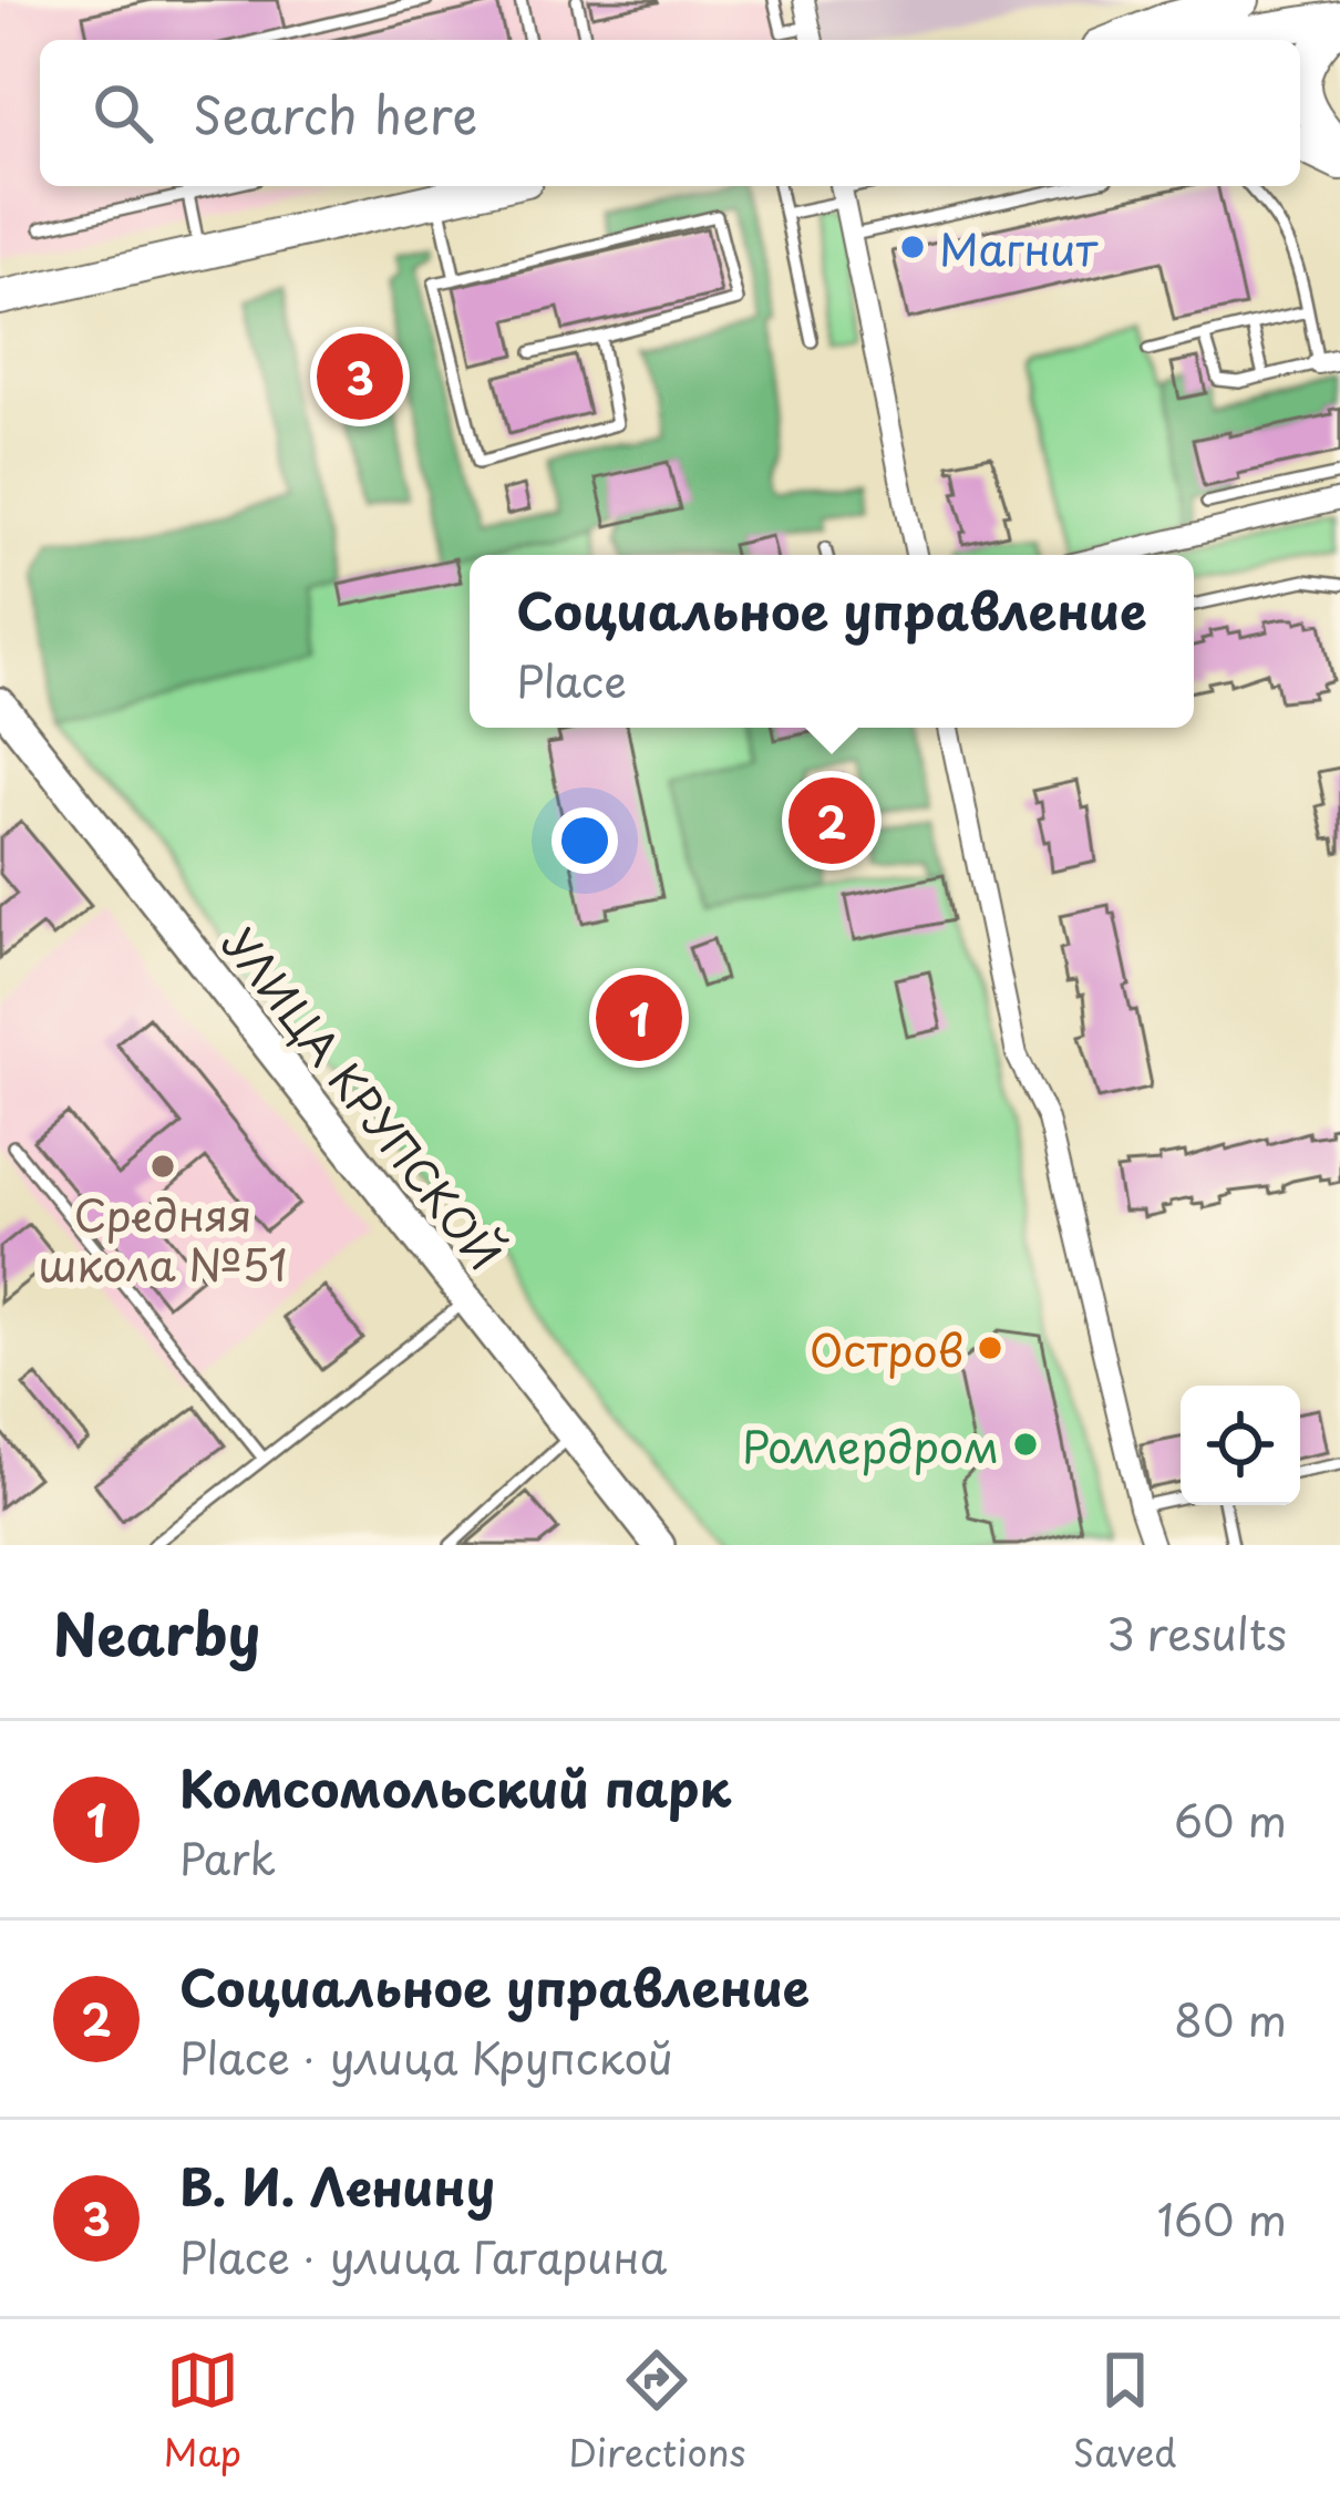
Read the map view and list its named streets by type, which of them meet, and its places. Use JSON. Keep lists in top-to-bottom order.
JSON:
{
  "streets": {
    "main road": ["УЛИЦА КРУПСКОЙ"]
  },
  "places": [
    "Магнит",
    "Средняя школа №51",
    "Остров",
    "Роллердром"
  ],
  "page": {
    "search": "Search here",
    "pins": ["3", "2", "1"],
    "popup": ["Социальное управление", "Place"],
    "heading": ["Nearby", "3 results"],
    "list": [
      {
        "mark": "1",
        "name": "Комсомольский парк",
        "note": "Park",
        "value": "60 m"
      },
      {
        "mark": "2",
        "name": "Социальное управление",
        "note": "Place · улица Крупской",
        "value": "80 m"
      },
      {
        "mark": "3",
        "name": "В. И. Ленину",
        "note": "Place · улица Гагарина",
        "value": "160 m"
      }
    ],
    "nav": ["Map", "Directions", "Saved"]
  }
}
